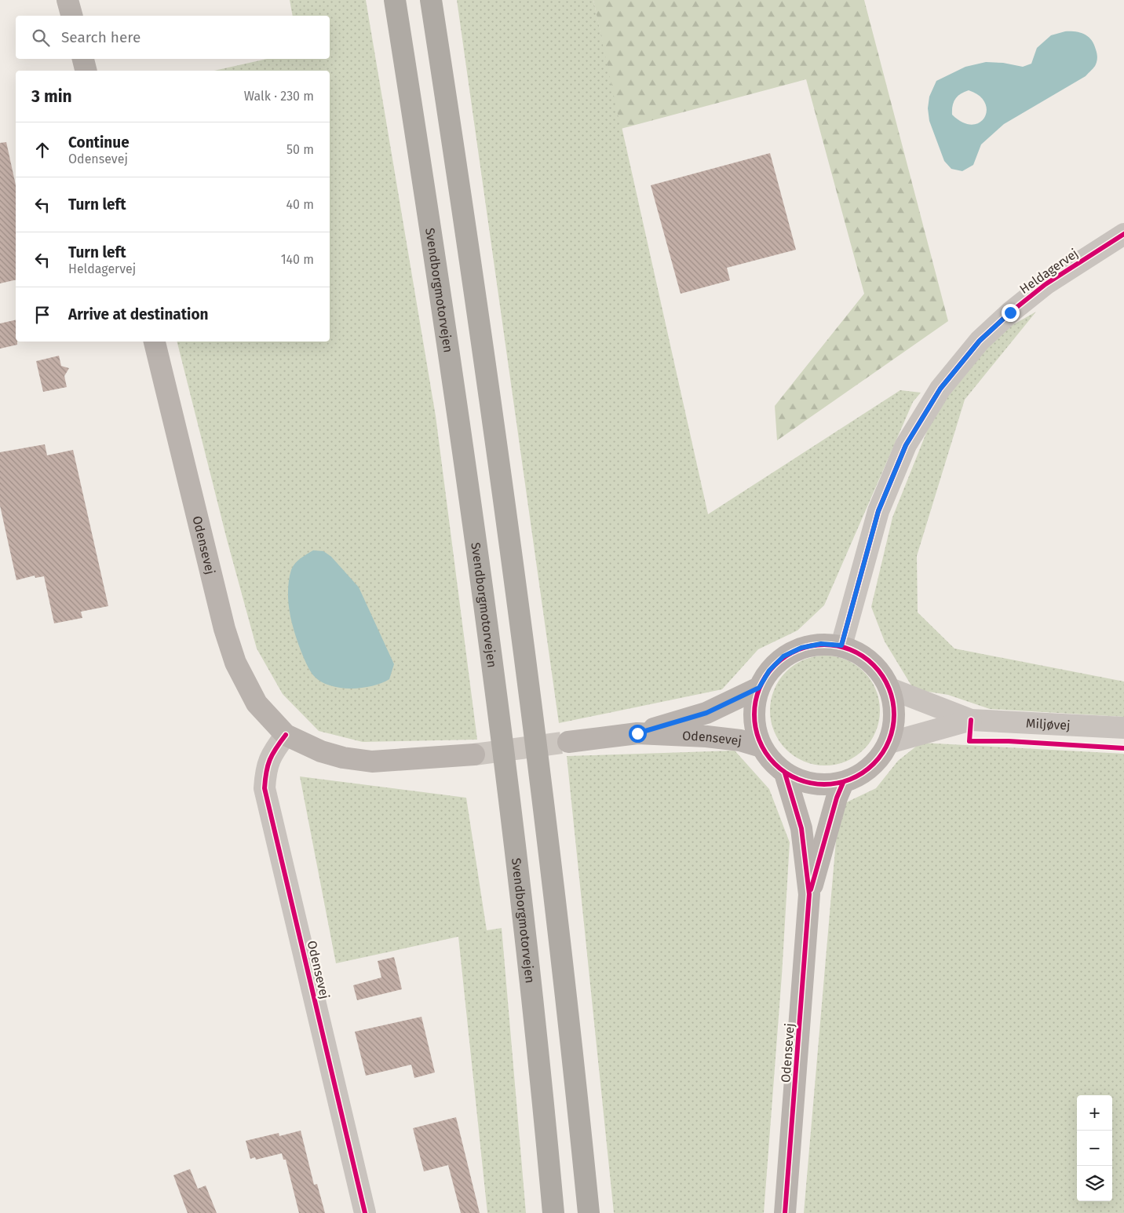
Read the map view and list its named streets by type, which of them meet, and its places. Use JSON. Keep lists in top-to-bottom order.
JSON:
{
  "streets": {
    "highway": ["Svendborgmotorvejen"],
    "main road": ["Odensevej"],
    "street": ["Heldagervej", "Miljøvej"]
  },
  "page": {
    "search": "Search here",
    "heading": ["3 min", "Walk · 230 m"],
    "list": [
      ["Continue", "Odensevej", "50 m"],
      ["Turn left", "40 m"],
      ["Turn left", "Heldagervej", "140 m"],
      "Arrive at destination"
    ],
    "map_buttons": ["+", "−"]
  }
}
